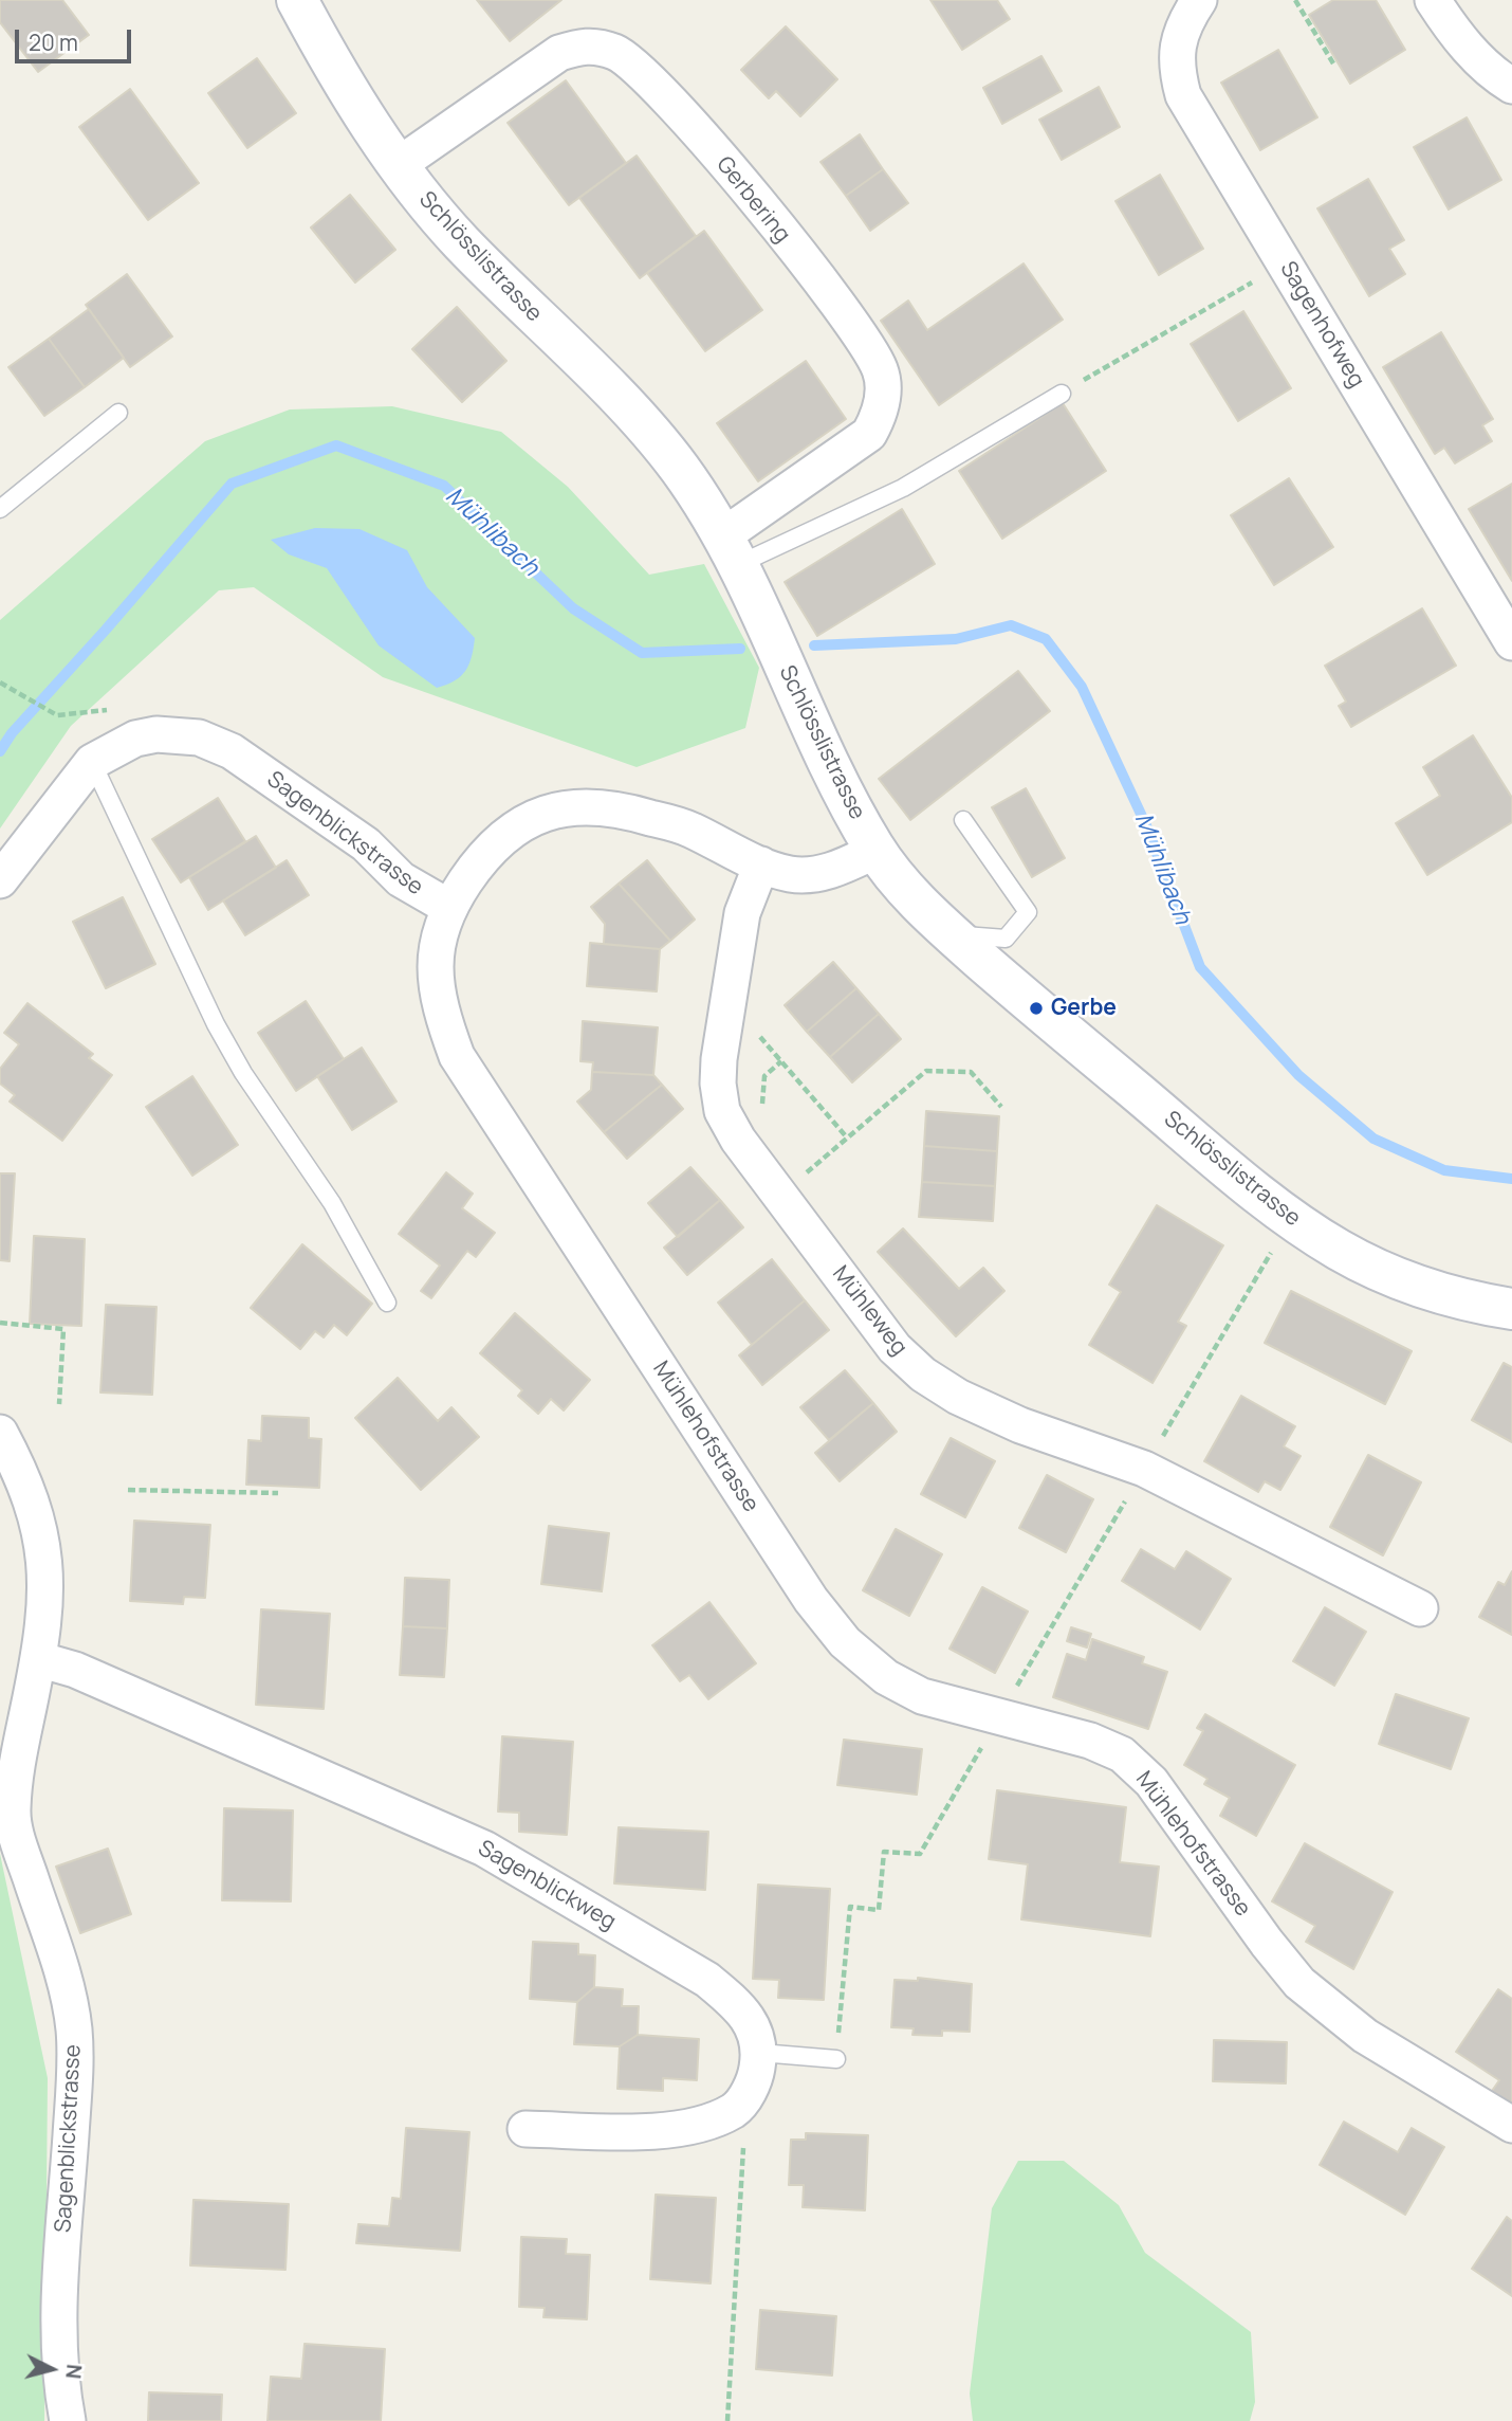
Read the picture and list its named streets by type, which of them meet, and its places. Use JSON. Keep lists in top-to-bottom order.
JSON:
{
  "streets": {
    "main road": ["Schlösslistrasse"],
    "street": [
      "Gerbering",
      "Sagenhofweg",
      "Sagenblickstrasse",
      "Mühleweg",
      "Mühlehofstrasse",
      "Sagenblickweg"
    ]
  },
  "crossings": [
    ["Gerbering", "Schlösslistrasse"],
    ["Schlösslistrasse", "Mühlehofstrasse"],
    ["Sagenblickstrasse", "Mühlehofstrasse"],
    ["Sagenblickstrasse", "Sagenblickweg"],
    ["Mühleweg", "Mühlehofstrasse"]
  ],
  "water": ["Mühlibach"],
  "places": ["Gerbe"],
  "scale_bar": "20 m",
  "north": "right"
}
